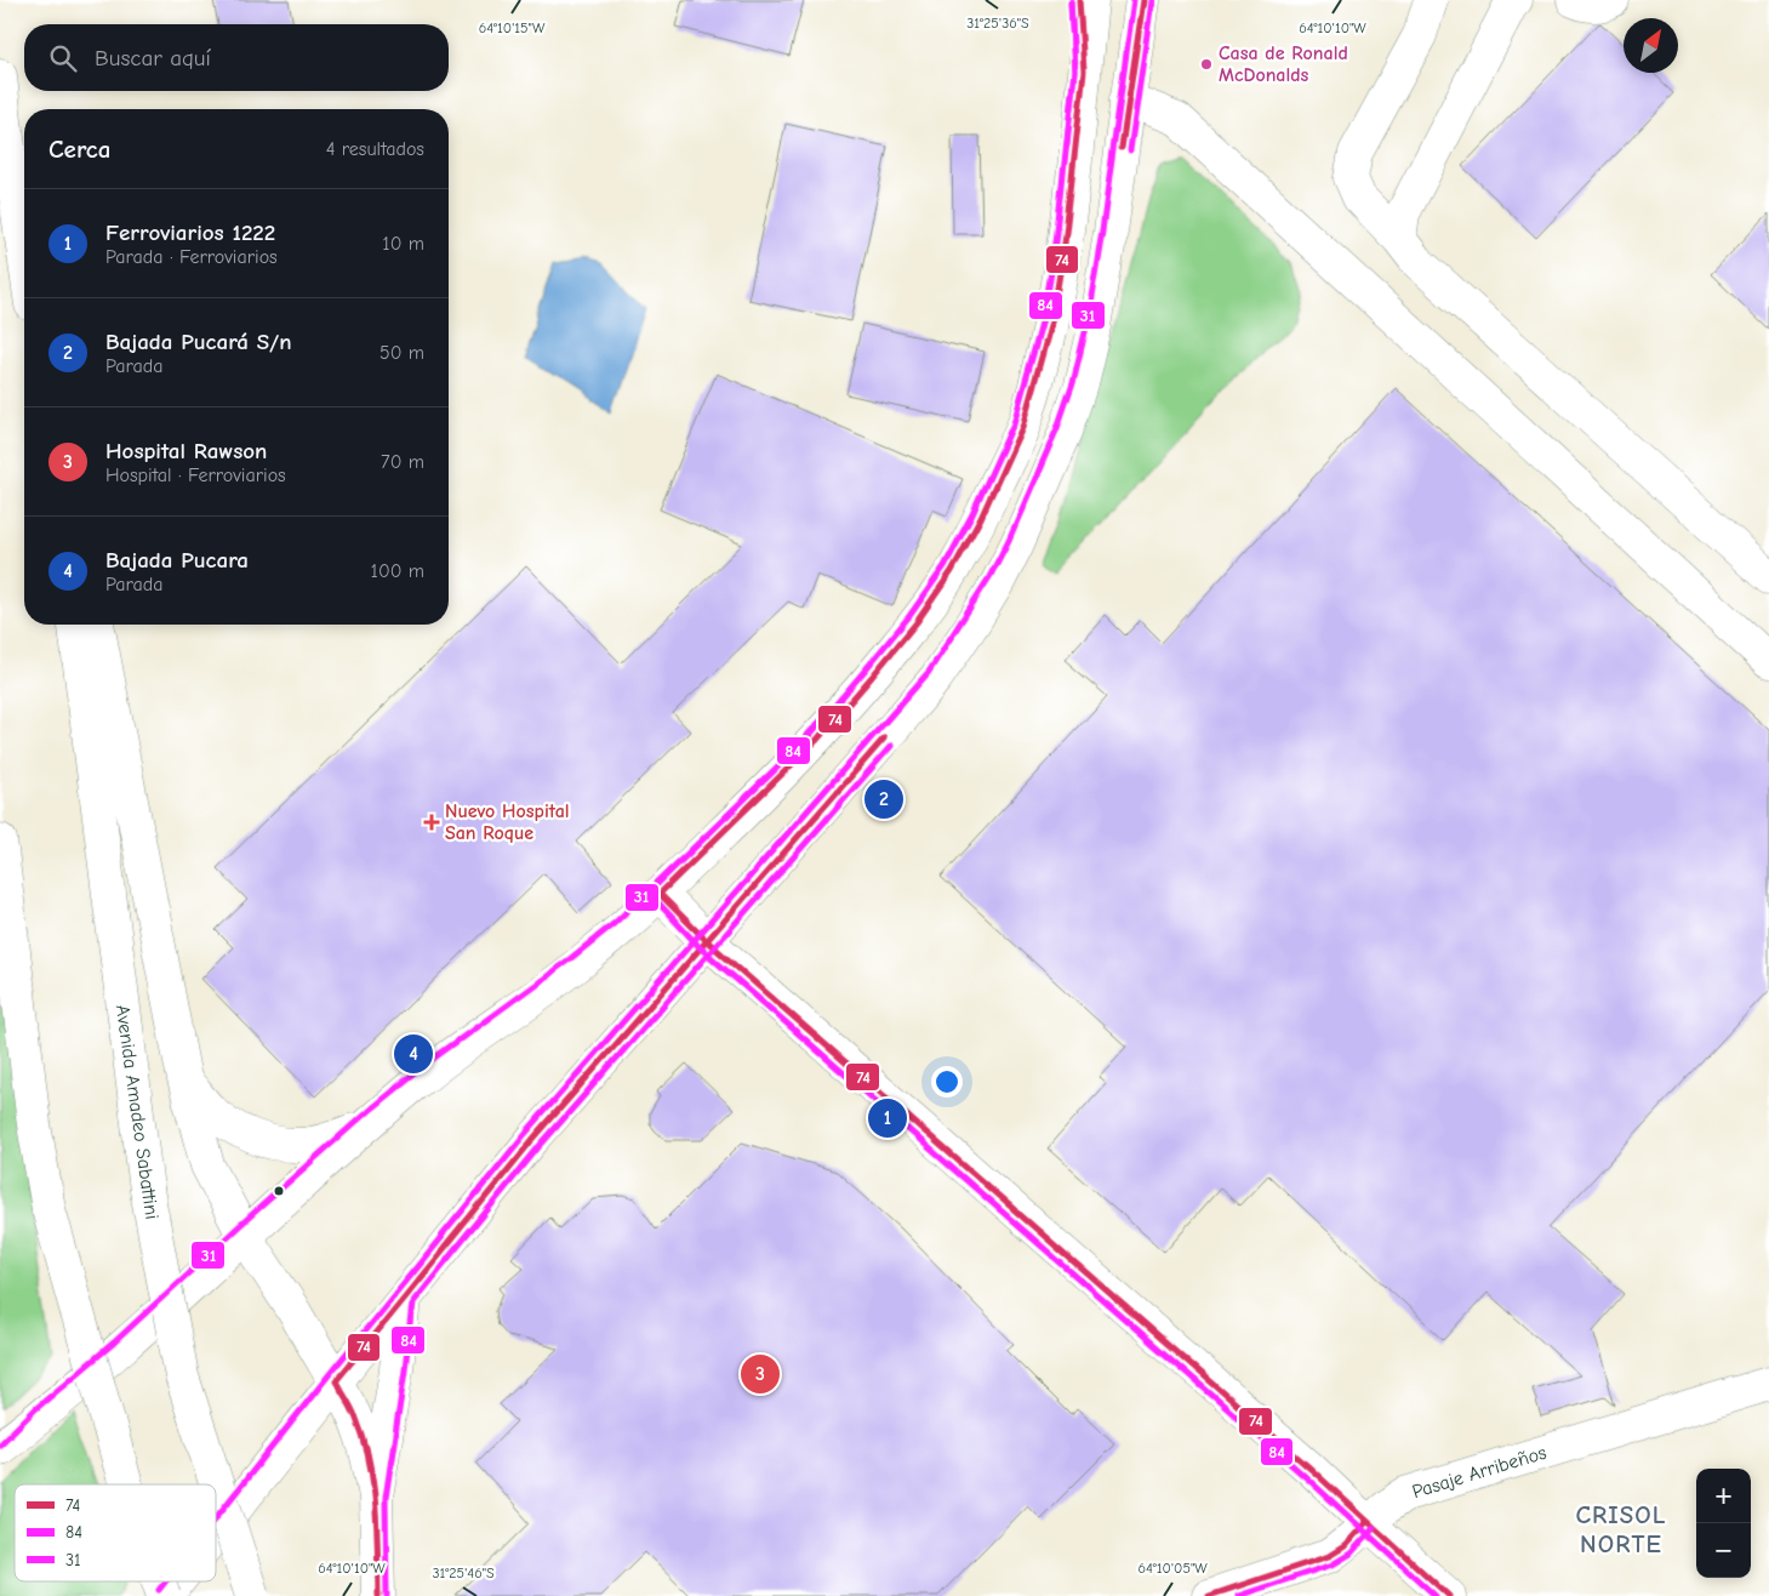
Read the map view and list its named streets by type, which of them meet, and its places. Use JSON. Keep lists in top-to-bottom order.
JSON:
{
  "streets": {
    "main road": ["Avenida Amadeo Sabattini", "Pasaje Arribeños"]
  },
  "districts": ["CRISOL NORTE"],
  "places": {
    "other": ["Casa de Ronald McDonalds"],
    "health": ["Nuevo Hospital San Roque"]
  },
  "lines": ["transit line 74", "transit line 31", "transit line 84"],
  "legend": ["74", "84", "31"],
  "north": "top right",
  "page": {
    "search": "Buscar aquí",
    "heading": ["Cerca", "4 resultados"],
    "list": [
      {
        "mark": "1",
        "name": "Ferroviarios 1222",
        "note": "Parada · Ferroviarios",
        "value": "10 m"
      },
      {
        "mark": "2",
        "name": "Bajada Pucará S/n",
        "note": "Parada",
        "value": "50 m"
      },
      {
        "mark": "3",
        "name": "Hospital Rawson",
        "note": "Hospital · Ferroviarios",
        "value": "70 m"
      },
      {
        "mark": "4",
        "name": "Bajada Pucara",
        "note": "Parada",
        "value": "100 m"
      }
    ],
    "pins": [
      "2",
      "4",
      "1",
      "3"
    ],
    "map_buttons": ["+", "−"]
  },
  "coordinates": [
    "31°25'36\"S",
    "64°10'15\"W",
    "64°10'10\"W",
    "64°10'05\"W",
    "31°25'46\"S"
  ]
}
